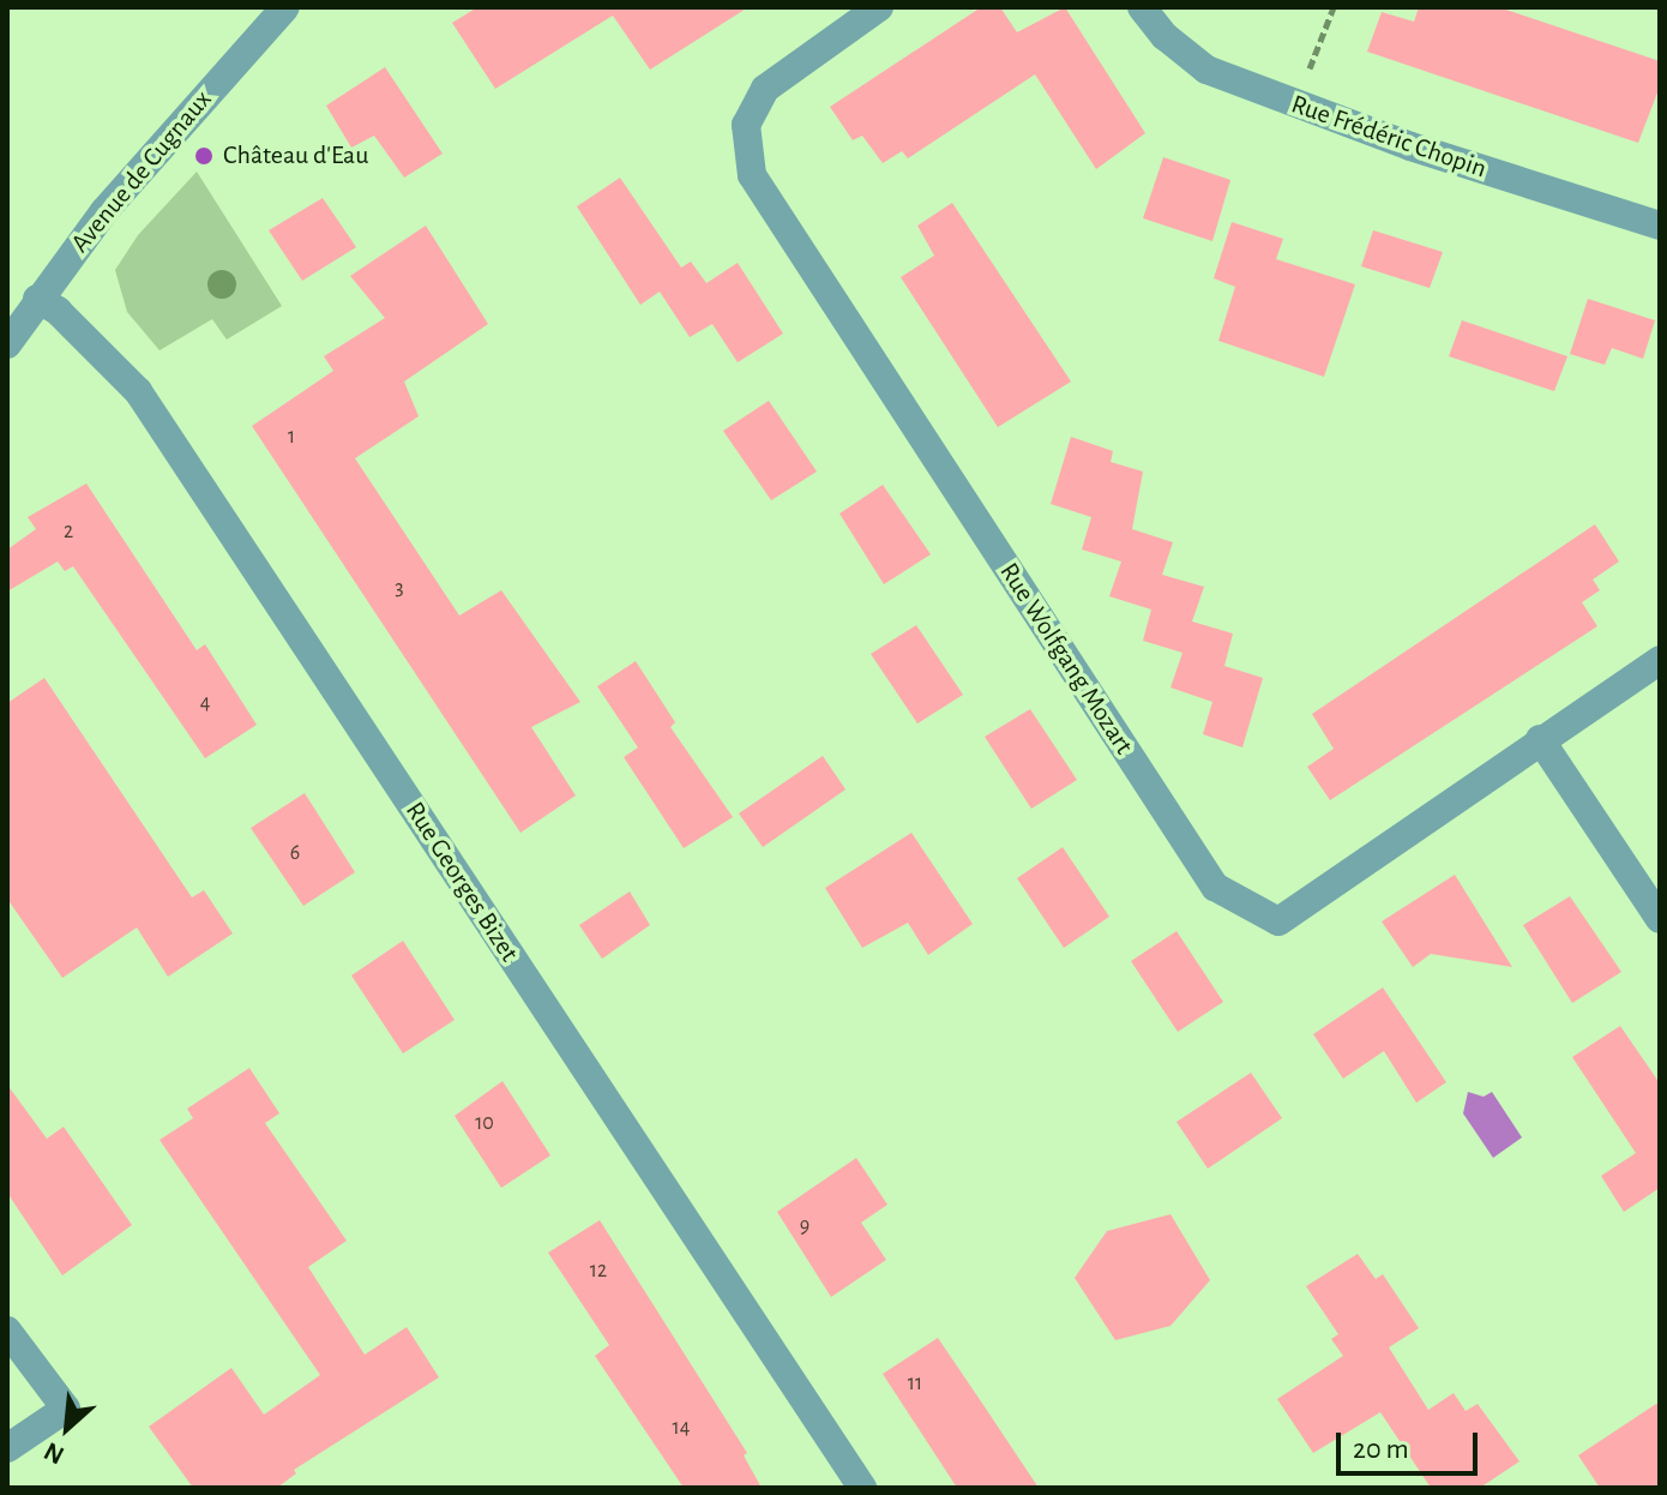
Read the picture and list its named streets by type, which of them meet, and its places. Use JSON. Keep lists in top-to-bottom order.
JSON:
{
  "streets": {
    "street": [
      "Rue Frédéric Chopin",
      "Avenue de Cugnaux",
      "Rue Wolfgang Mozart",
      "Rue Georges Bizet"
    ]
  },
  "crossings": [
    ["Avenue de Cugnaux", "Rue Georges Bizet"]
  ],
  "places": ["Château d'Eau"],
  "house_numbers": [
    "1",
    "2",
    "3",
    "4",
    "6",
    "10",
    "9",
    "12",
    "11",
    "14"
  ],
  "scale_bar": "20 m",
  "north": "bottom left"
}
